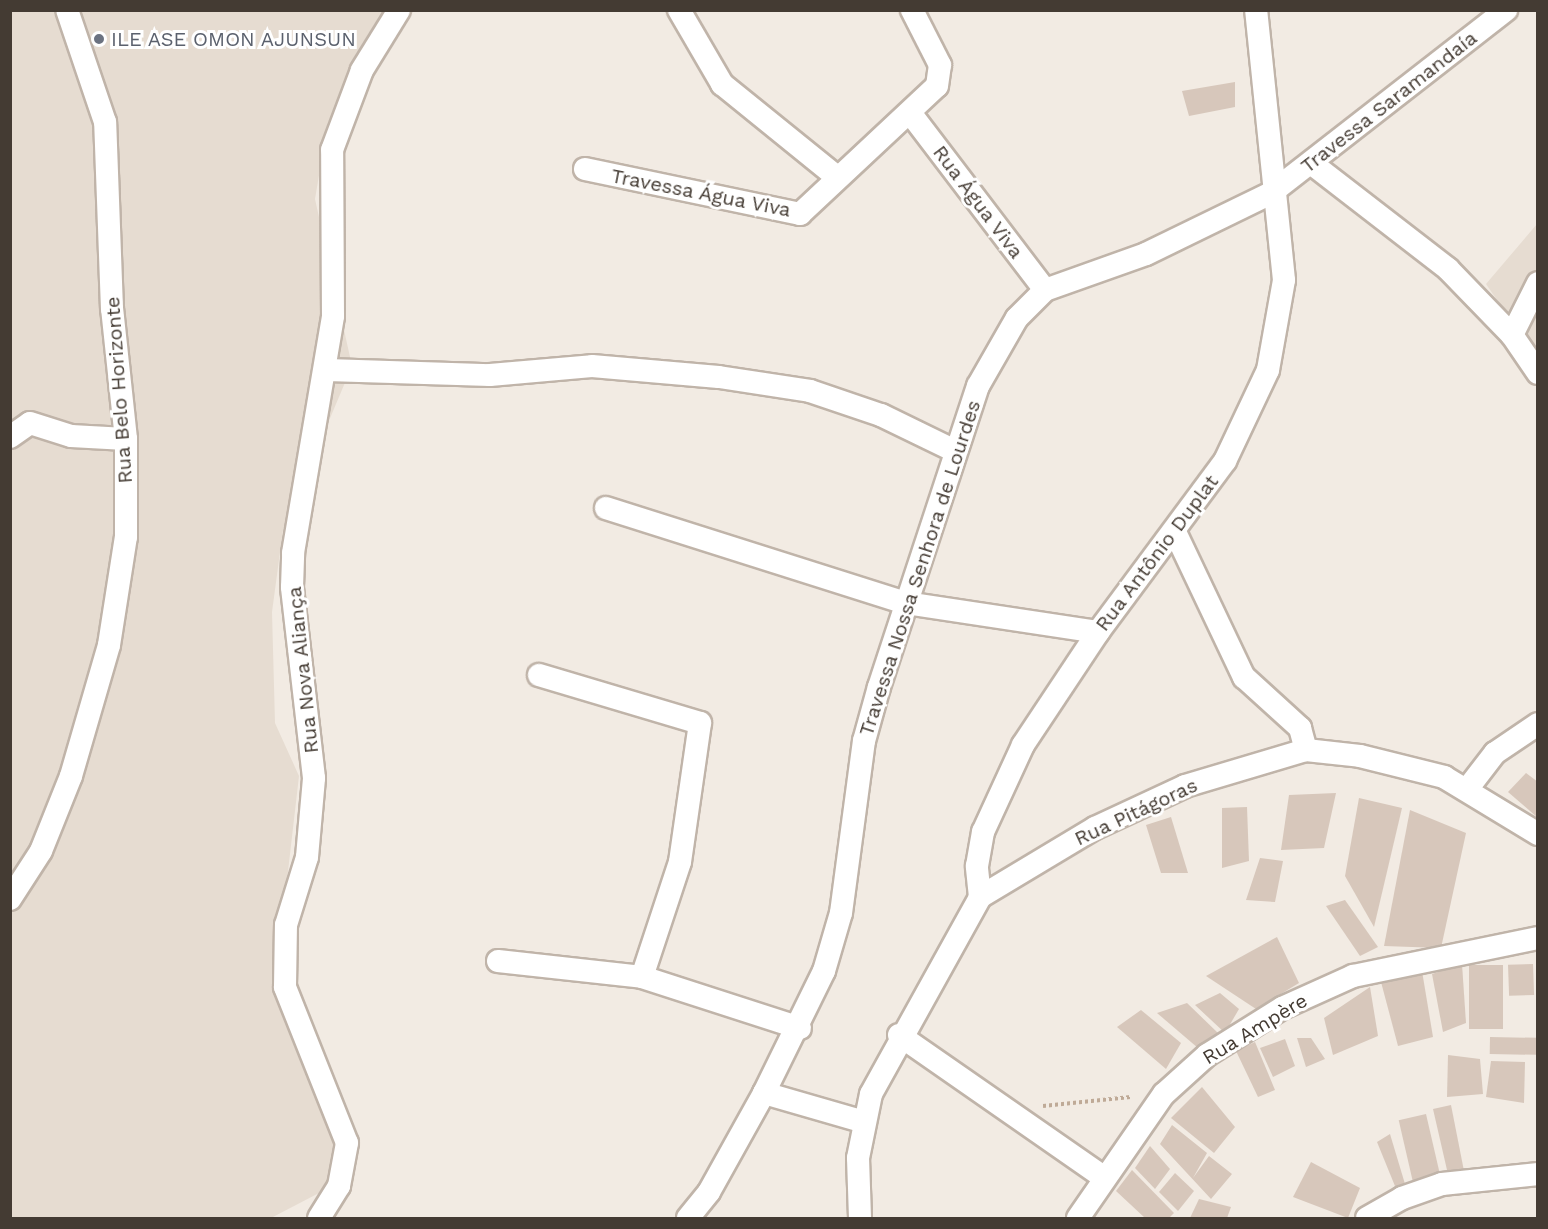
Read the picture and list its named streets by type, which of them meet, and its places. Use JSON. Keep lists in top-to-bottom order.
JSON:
{
  "streets": {
    "street": [
      "Travessa Saramandaía",
      "Travessa Água Viva",
      "Rua Água Viva",
      "Rua Belo Horizonte",
      "Rua Antônio Duplat",
      "Travessa Nossa Senhora de Lourdes",
      "Rua Nova Aliança",
      "Rua Pitágoras",
      "Rua Ampère"
    ]
  },
  "crossings": [
    ["Travessa Saramandaía", "Rua Antônio Duplat"],
    ["Travessa Água Viva", "Rua Água Viva"],
    ["Rua Água Viva", "Travessa Nossa Senhora de Lourdes"],
    ["Rua Antônio Duplat", "Rua Pitágoras"]
  ],
  "places": ["ILE ASE OMON AJUNSUN"]
}
